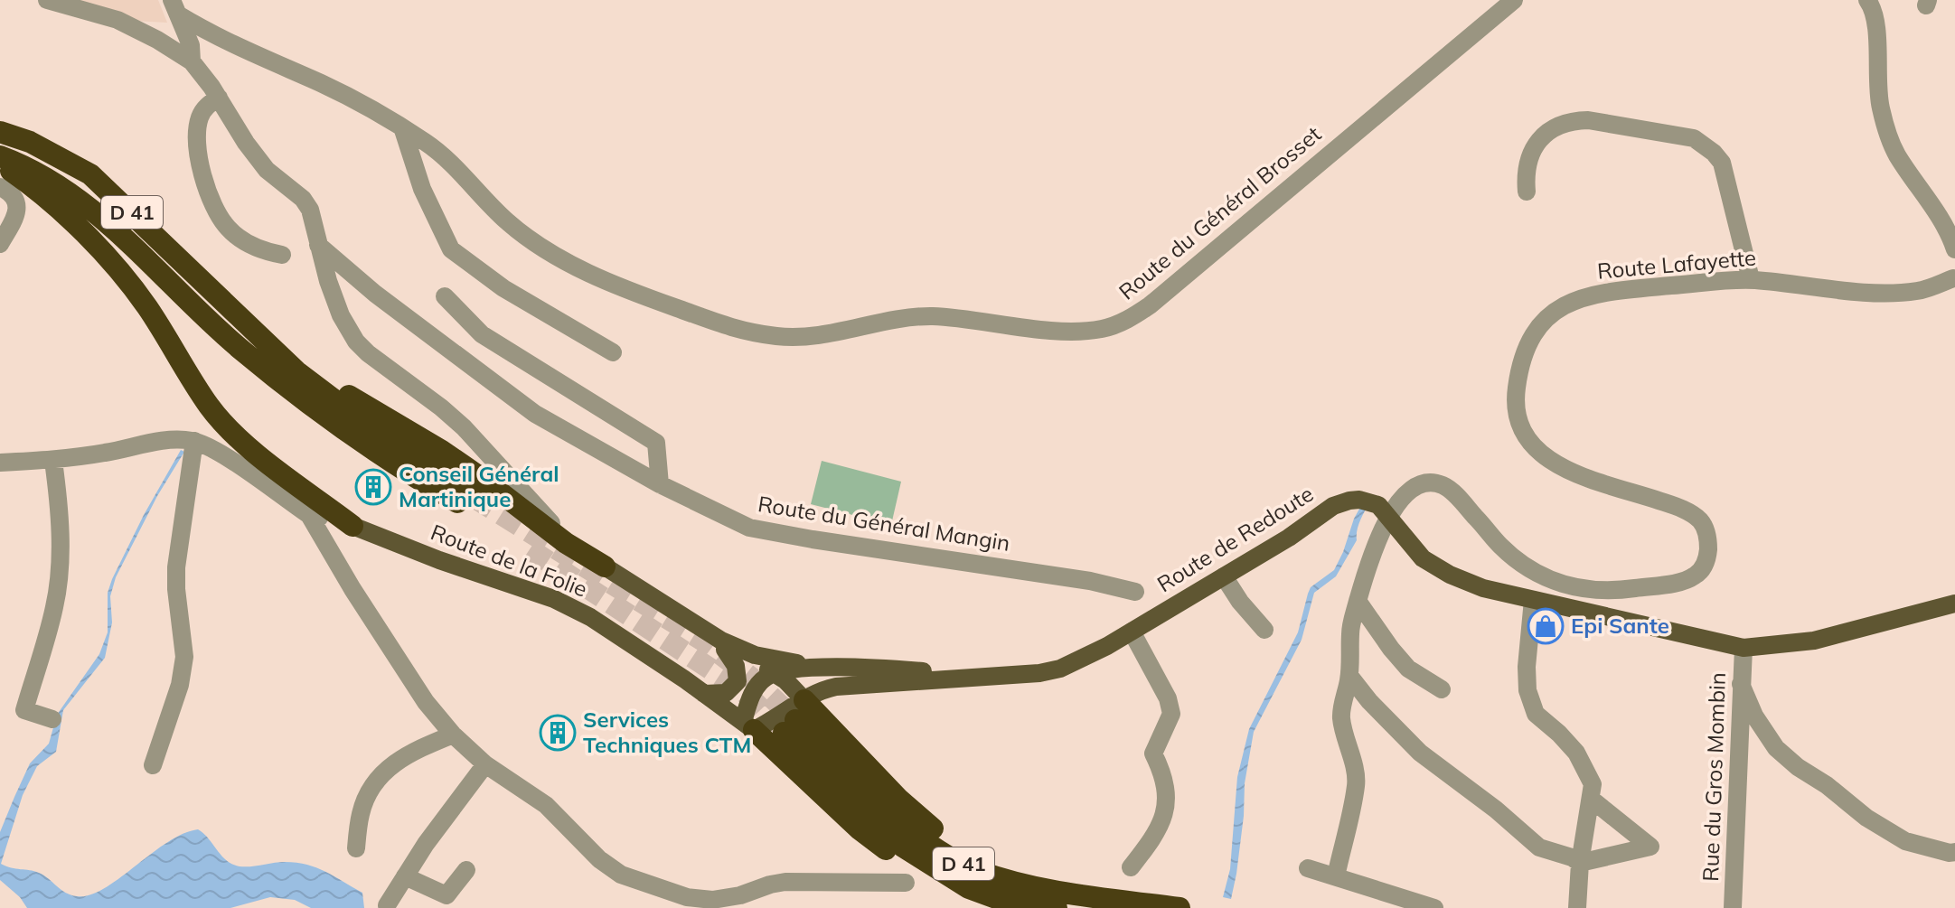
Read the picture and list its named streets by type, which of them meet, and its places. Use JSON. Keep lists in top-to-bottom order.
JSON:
{
  "streets": {
    "highway": ["D 41"],
    "main road": ["Route de Redoute", "Route de la Folie"],
    "street": [
      "Route du Général Brosset",
      "Route Lafayette",
      "Route du Général Mangin",
      "Rue du Gros Mombin"
    ]
  },
  "crossings": [
    ["Route Lafayette", "Route de Redoute"],
    ["Route de Redoute", "Rue du Gros Mombin"]
  ],
  "places": {
    "building": ["Conseil Général Martinique", "Services Techniques CTM"],
    "shop": ["Epi Sante"]
  }
}
